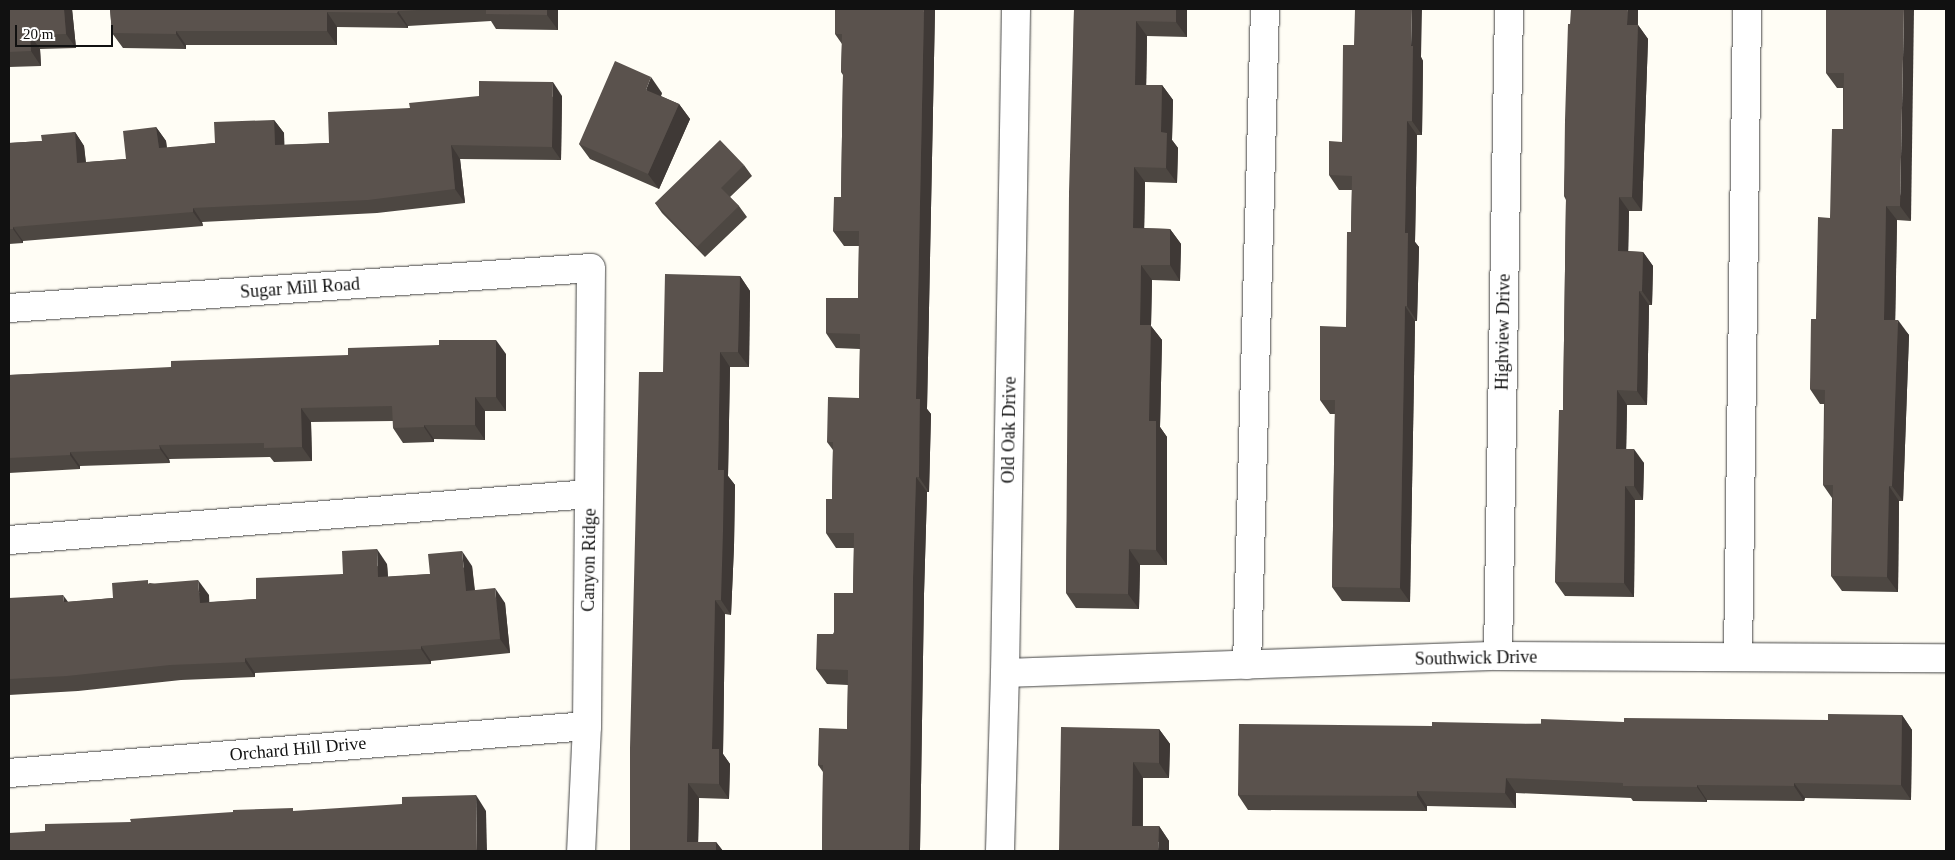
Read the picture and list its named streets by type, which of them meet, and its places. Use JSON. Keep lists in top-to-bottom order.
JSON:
{
  "streets": {
    "street": [
      "Sugar Mill Road",
      "Highview Drive",
      "Old Oak Drive",
      "Canyon Ridge",
      "Southwick Drive",
      "Orchard Hill Drive"
    ]
  },
  "crossings": [
    ["Sugar Mill Road", "Canyon Ridge"],
    ["Highview Drive", "Southwick Drive"],
    ["Old Oak Drive", "Southwick Drive"],
    ["Canyon Ridge", "Orchard Hill Drive"]
  ],
  "scale_bar": "20 m"
}
